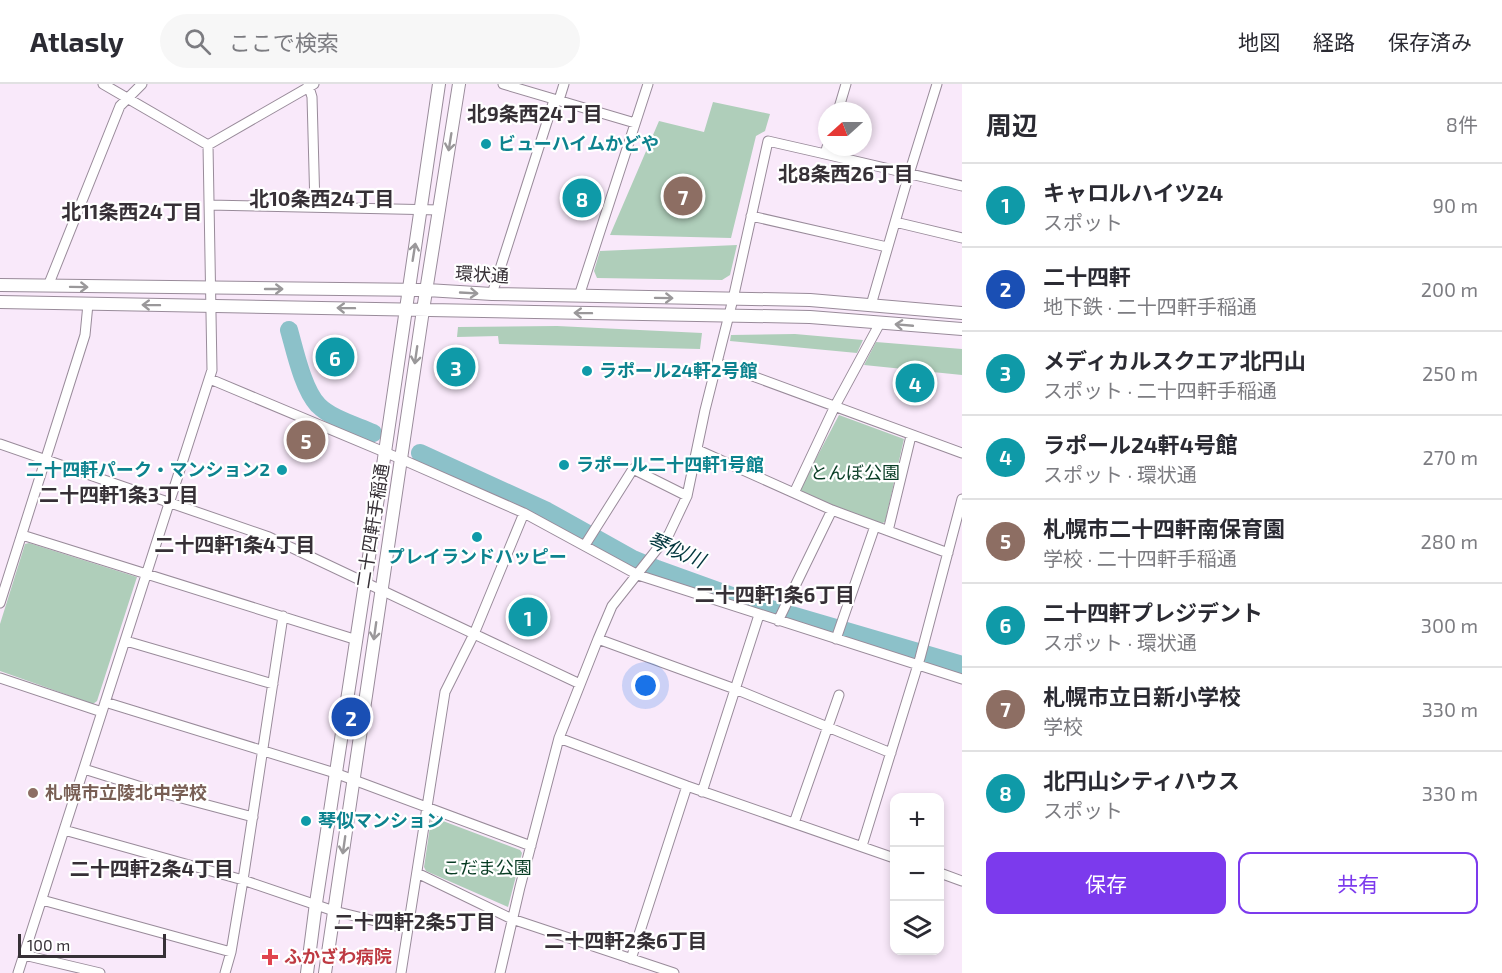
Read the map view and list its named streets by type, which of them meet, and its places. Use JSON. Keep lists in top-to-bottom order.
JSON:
{
  "streets": {
    "street": ["環状通", "二十四軒手稲通"]
  },
  "crossings": [
    ["環状通", "二十四軒手稲通"]
  ],
  "districts": [
    "北9条西24丁目",
    "北8条西26丁目",
    "北10条西24丁目",
    "北11条西24丁目",
    "二十四軒1条3丁目",
    "二十四軒1条4丁目",
    "二十四軒1条6丁目",
    "二十四軒2条4丁目",
    "二十四軒2条5丁目",
    "二十四軒2条6丁目"
  ],
  "water": ["琴似川"],
  "parks": ["とんぼ公園", "こだま公園"],
  "places": {
    "other": [
      "ビューハイムかどや",
      "ラポール24軒2号館",
      "ラポール二十四軒1号館",
      "二十四軒パーク・マンション2",
      "プレイランドハッピー",
      "札幌市立陵北中学校",
      "琴似マンション"
    ],
    "health": ["ふかざわ病院"]
  },
  "scale_bar": "100 m",
  "north": "left",
  "page": {
    "header": "Atlasly",
    "search": "ここで検索",
    "nav": ["地図", "経路", "保存済み"],
    "heading": ["周辺", "8件"],
    "list": [
      {
        "mark": "1",
        "name": "キャロルハイツ24",
        "note": "スポット",
        "value": "90 m"
      },
      {
        "mark": "2",
        "name": "二十四軒",
        "note": "地下鉄 · 二十四軒手稲通",
        "value": "200 m"
      },
      {
        "mark": "3",
        "name": "メディカルスクエア北円山",
        "note": "スポット · 二十四軒手稲通",
        "value": "250 m"
      },
      {
        "mark": "4",
        "name": "ラポール24軒4号館",
        "note": "スポット · 環状通",
        "value": "270 m"
      },
      {
        "mark": "5",
        "name": "札幌市二十四軒南保育園",
        "note": "学校 · 二十四軒手稲通",
        "value": "280 m"
      },
      {
        "mark": "6",
        "name": "二十四軒プレジデント",
        "note": "スポット · 環状通",
        "value": "300 m"
      },
      {
        "mark": "7",
        "name": "札幌市立日新小学校",
        "note": "学校",
        "value": "330 m"
      },
      {
        "mark": "8",
        "name": "北円山シティハウス",
        "note": "スポット",
        "value": "330 m"
      }
    ],
    "pins": [
      "7",
      "8",
      "6",
      "3",
      "4",
      "5",
      "1",
      "2"
    ],
    "map_buttons": ["+", "−"],
    "buttons": ["保存", "共有"],
    "scale": "100 m"
  }
}
